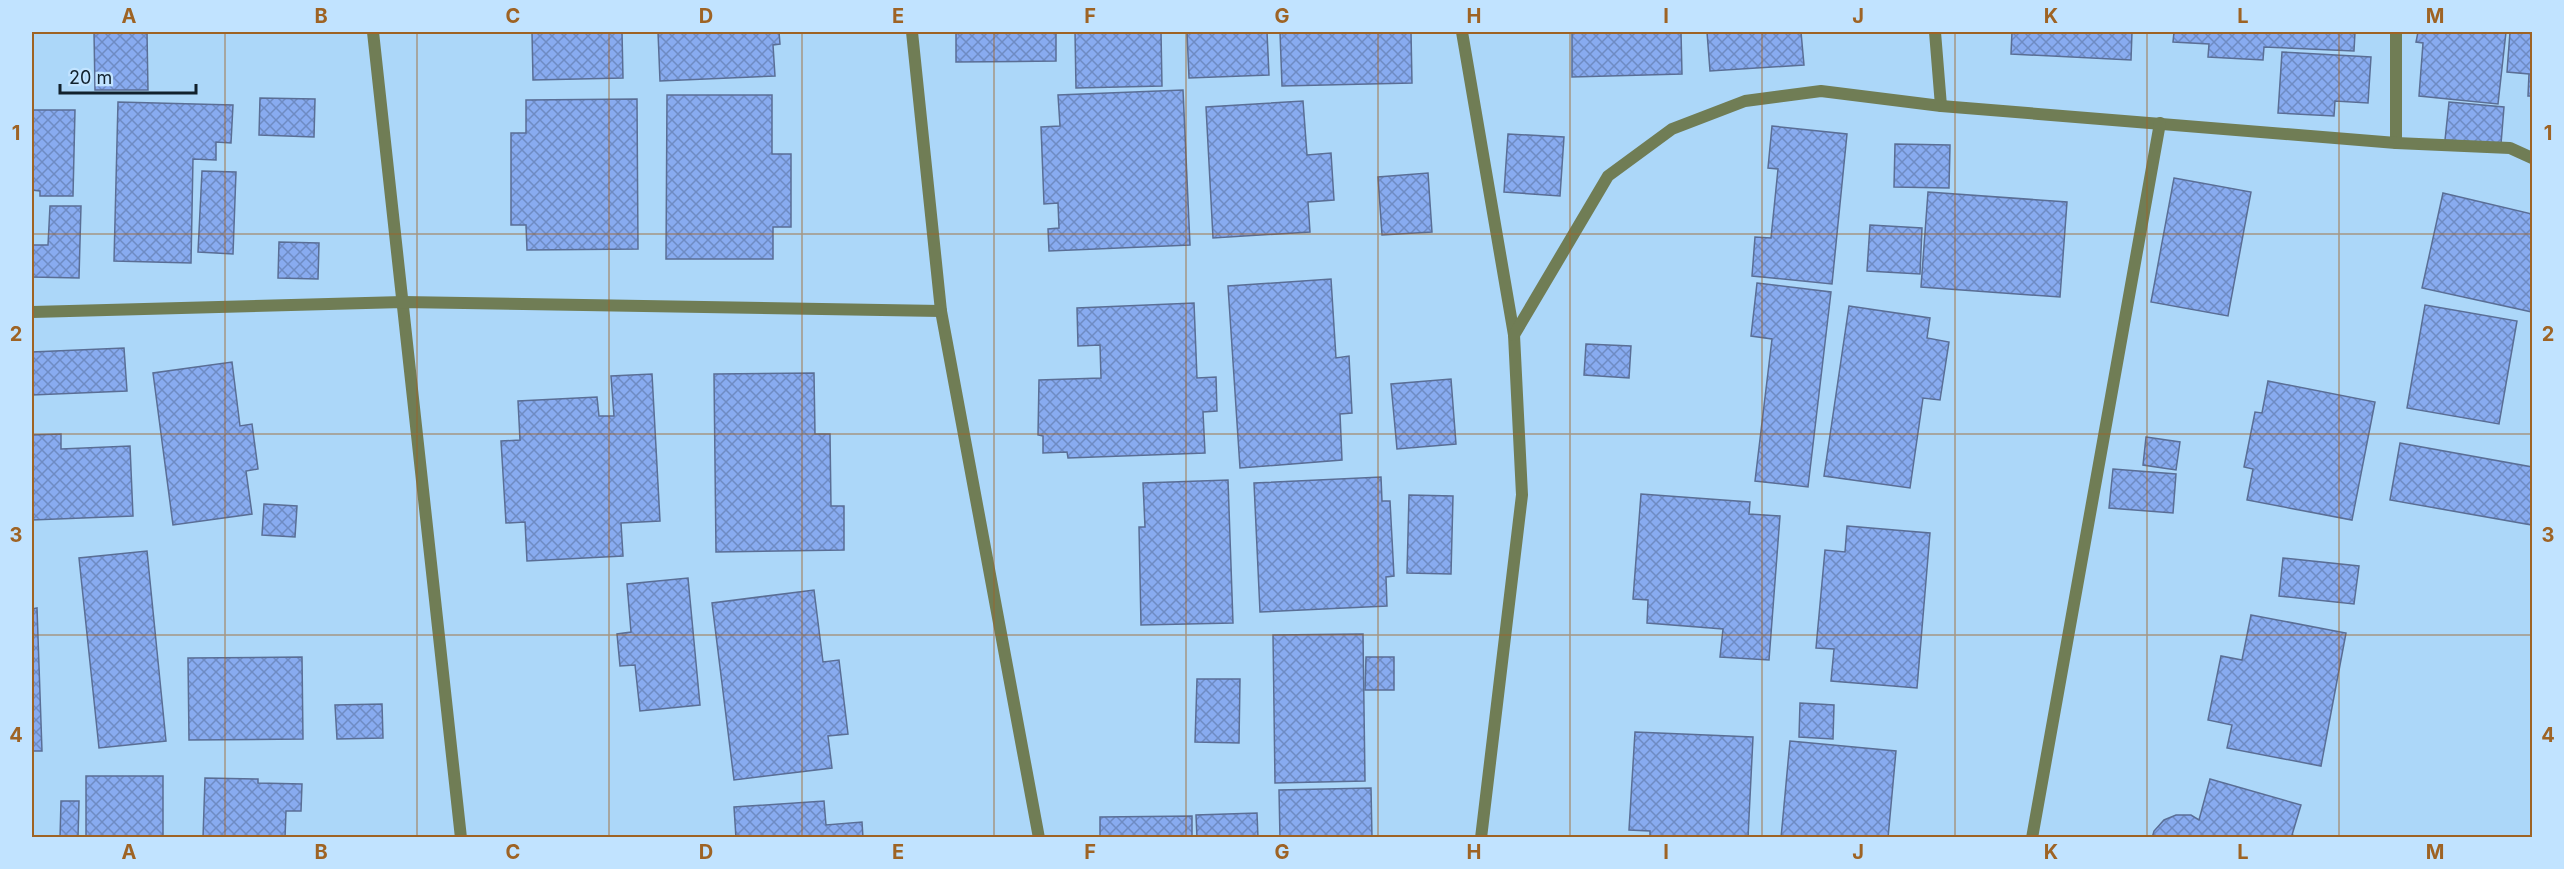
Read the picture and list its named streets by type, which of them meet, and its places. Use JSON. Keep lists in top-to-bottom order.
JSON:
{
  "scale_bar": "20 m",
  "grid": {
    "columns": [
      "A",
      "B",
      "C",
      "D",
      "E",
      "F",
      "G",
      "H",
      "I",
      "J",
      "K",
      "L",
      "M"
    ],
    "rows": [
      "1",
      "2",
      "3",
      "4"
    ]
  }
}
